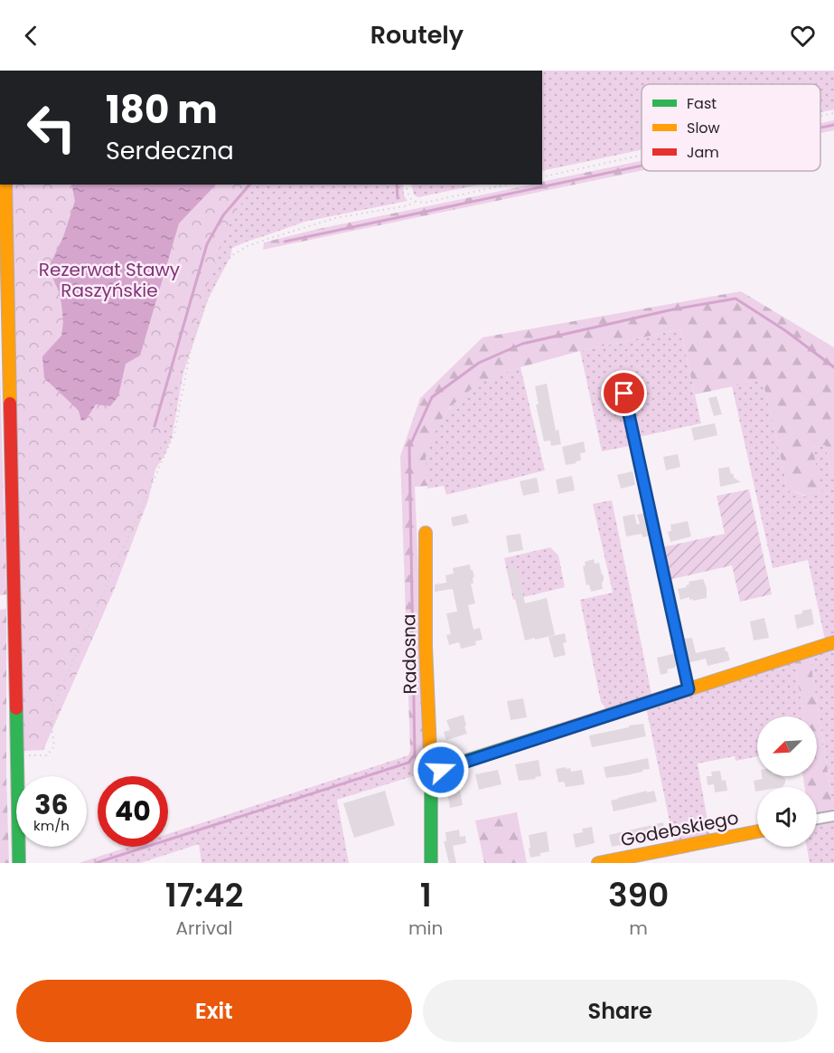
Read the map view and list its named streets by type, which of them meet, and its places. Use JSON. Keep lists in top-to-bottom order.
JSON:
{
  "streets": {
    "street": ["Radosna", "Godebskiego"]
  },
  "parks": ["Rezerwat Stawy Raszyńskie"],
  "legend": ["Fast", "Slow", "Jam"],
  "north": "bottom left",
  "page": {
    "header": "Routely",
    "turn": ["180 m", "Serdeczna"],
    "speed": "36 km/h",
    "limit": "40",
    "eta": [
      "17:42",
      "Arrival",
      "1",
      "min",
      "390",
      "m"
    ],
    "buttons": ["Exit", "Share"]
  }
}
